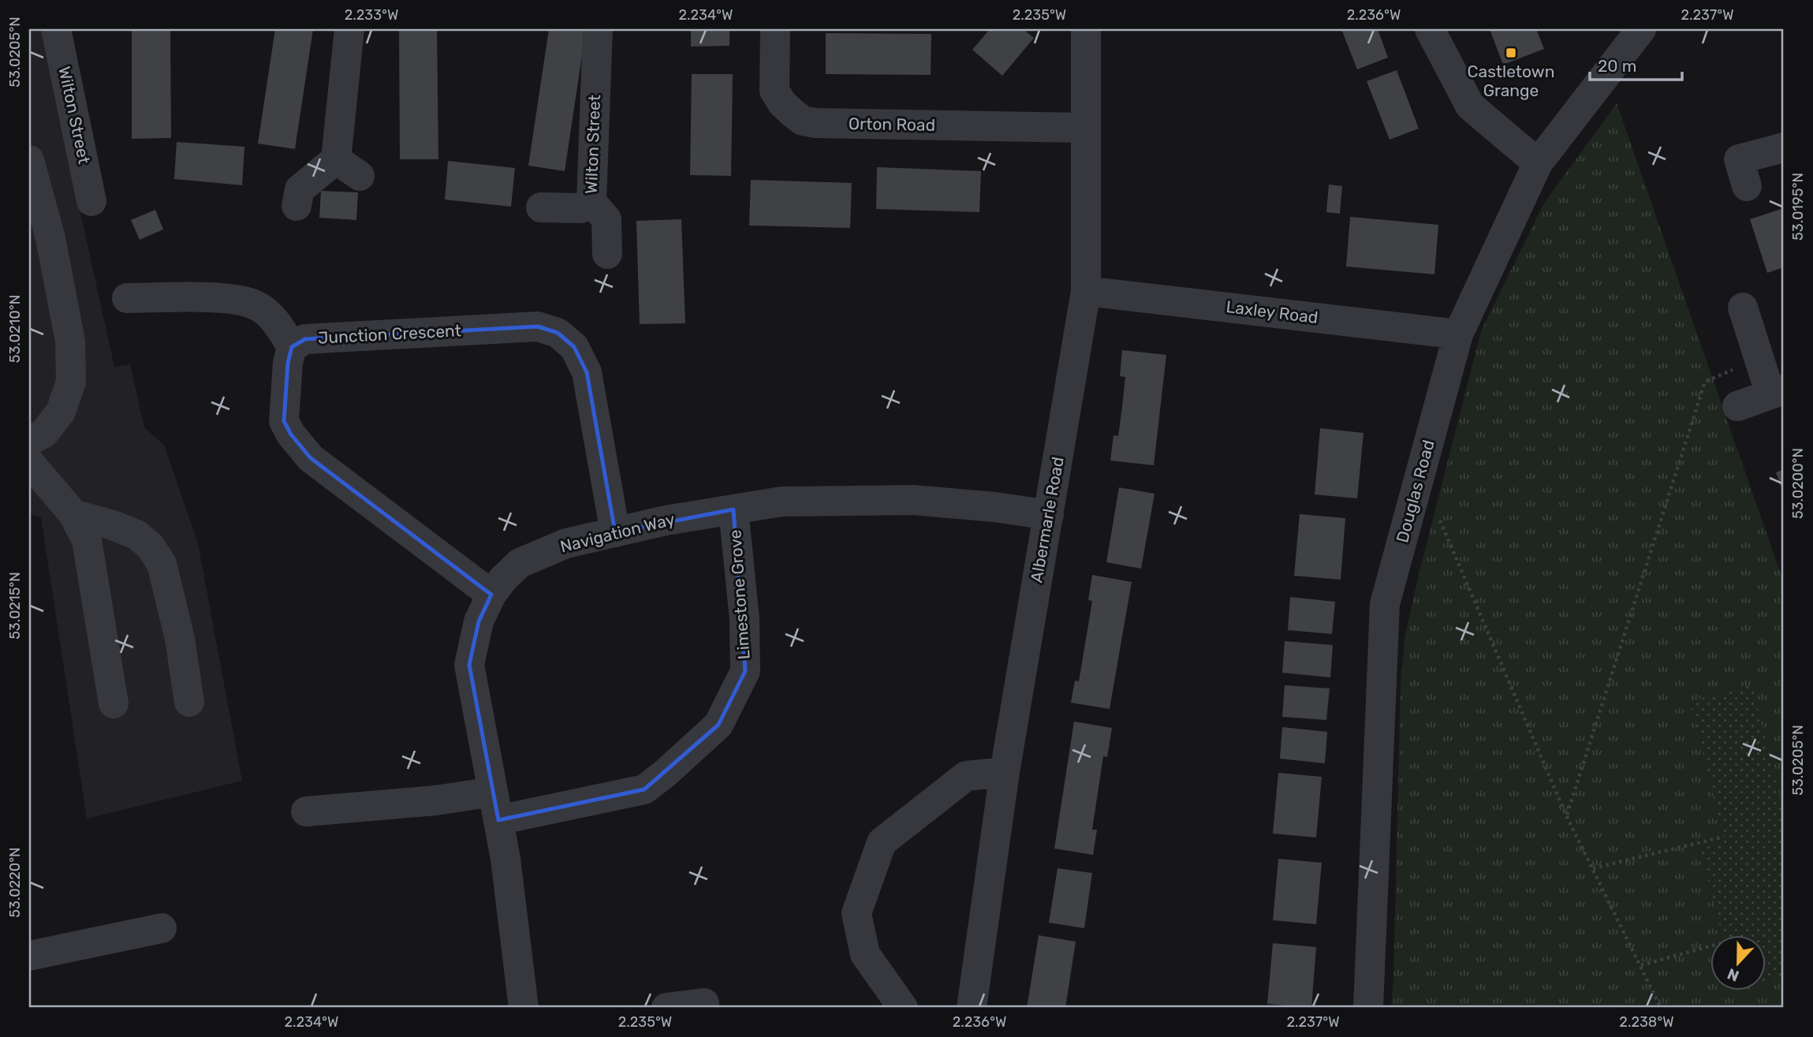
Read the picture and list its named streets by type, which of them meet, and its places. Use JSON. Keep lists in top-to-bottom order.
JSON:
{
  "streets": {
    "street": [
      "Wilton Street",
      "Orton Road",
      "Laxley Road",
      "Junction Crescent",
      "Douglas Road",
      "Albermarle Road",
      "Navigation Way",
      "Limestone Grove"
    ]
  },
  "crossings": [
    ["Orton Road", "Albermarle Road"],
    ["Laxley Road", "Douglas Road"],
    ["Laxley Road", "Albermarle Road"],
    ["Junction Crescent", "Navigation Way"],
    ["Albermarle Road", "Navigation Way"],
    ["Navigation Way", "Limestone Grove"]
  ],
  "places": {
    "transit": ["Castletown Grange"]
  },
  "scale_bar": "20 m",
  "north": "bottom",
  "coordinates": [
    "2.233°W",
    "2.234°W",
    "2.235°W",
    "2.236°W",
    "2.237°W",
    "53.0205°N",
    "53.0195°N",
    "53.0210°N",
    "53.0200°N",
    "53.0215°N",
    "53.0220°N",
    "2.238°W"
  ]
}
